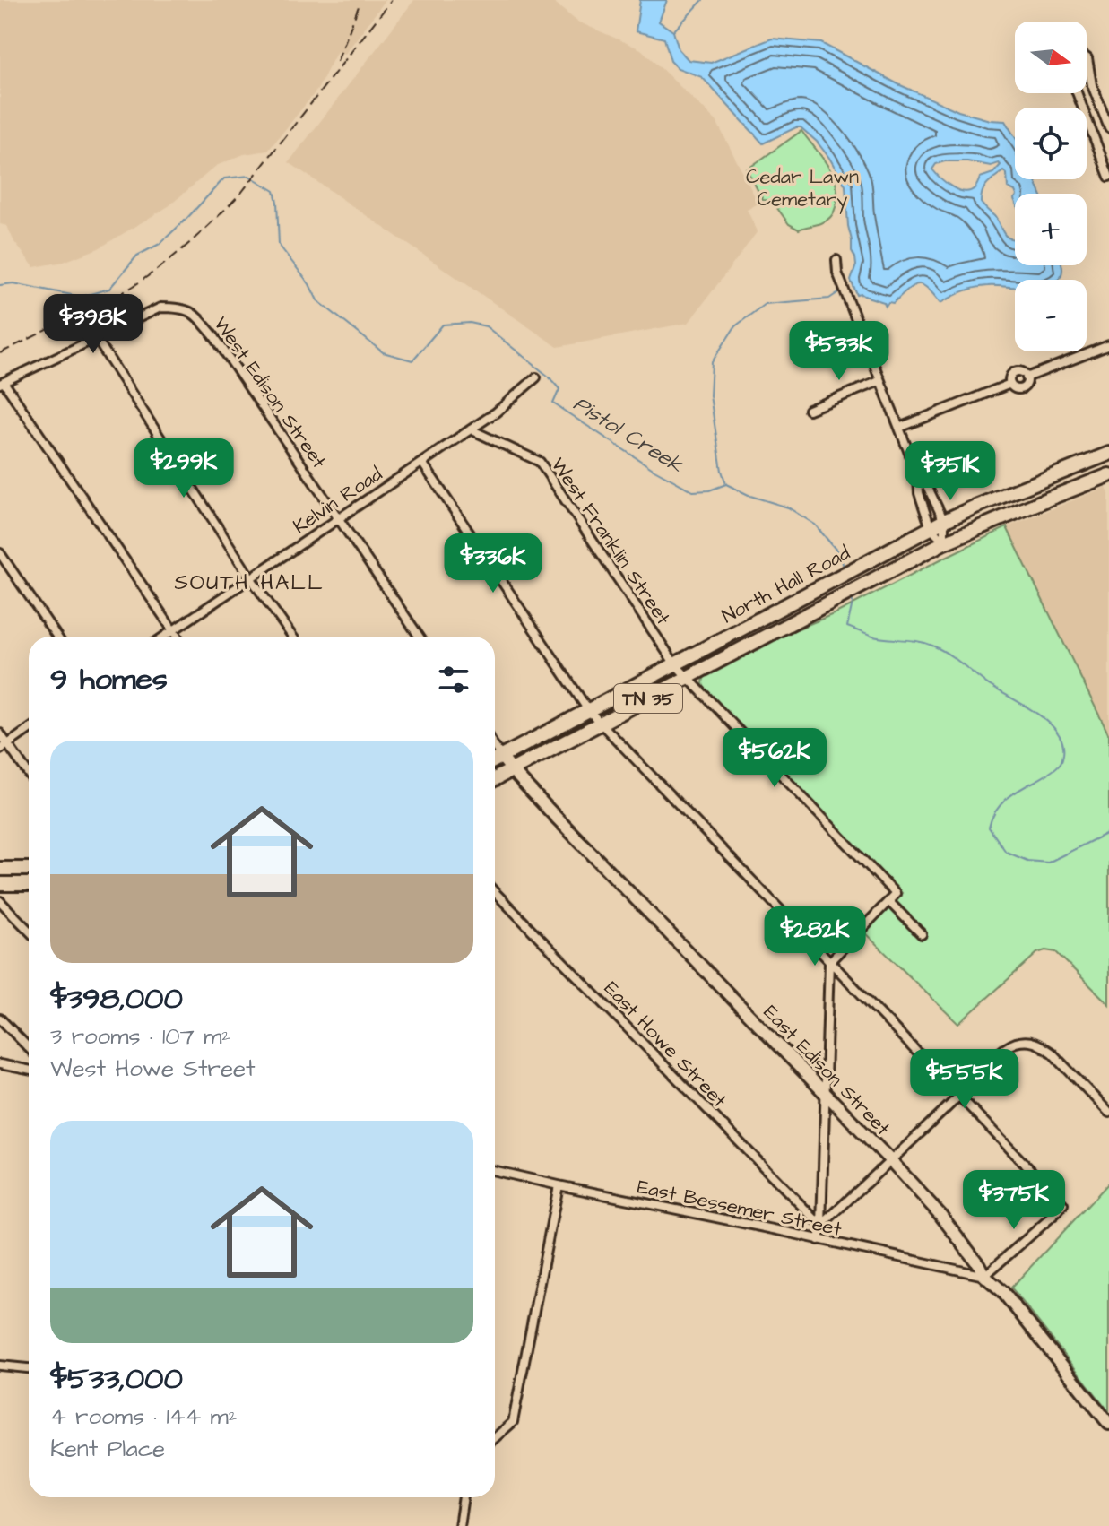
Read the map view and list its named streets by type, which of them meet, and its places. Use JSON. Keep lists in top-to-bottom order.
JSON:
{
  "streets": {
    "main road": ["North Hall Road", "TN 35"],
    "street": [
      "West Edison Street",
      "Kelvin Road",
      "West Franklin Street",
      "East Howe Street",
      "East Edison Street",
      "East Bessemer Street"
    ]
  },
  "crossings": [
    ["West Edison Street", "Kelvin Road"],
    ["Kelvin Road", "West Franklin Street"],
    ["West Franklin Street", "North Hall Road"],
    ["North Hall Road", "East Edison Street"],
    ["East Edison Street", "East Bessemer Street"]
  ],
  "districts": ["SOUTH HALL"],
  "water": ["Pistol Creek"],
  "parks": ["Cedar Lawn Cemetary"],
  "north": "right",
  "page": {
    "map_buttons": ["+", "−"],
    "price": [
      "$398K",
      "$533K",
      "$299K",
      "$351K",
      "$336K",
      "$562K",
      "$282K",
      "$555K",
      "$375K"
    ],
    "heading": "9 homes",
    "list": [
      {
        "name": "$398,000",
        "note": "3 rooms · 107 m² · West Howe Street"
      },
      {
        "name": "$533,000",
        "note": "4 rooms · 144 m² · Kent Place"
      }
    ]
  }
}
